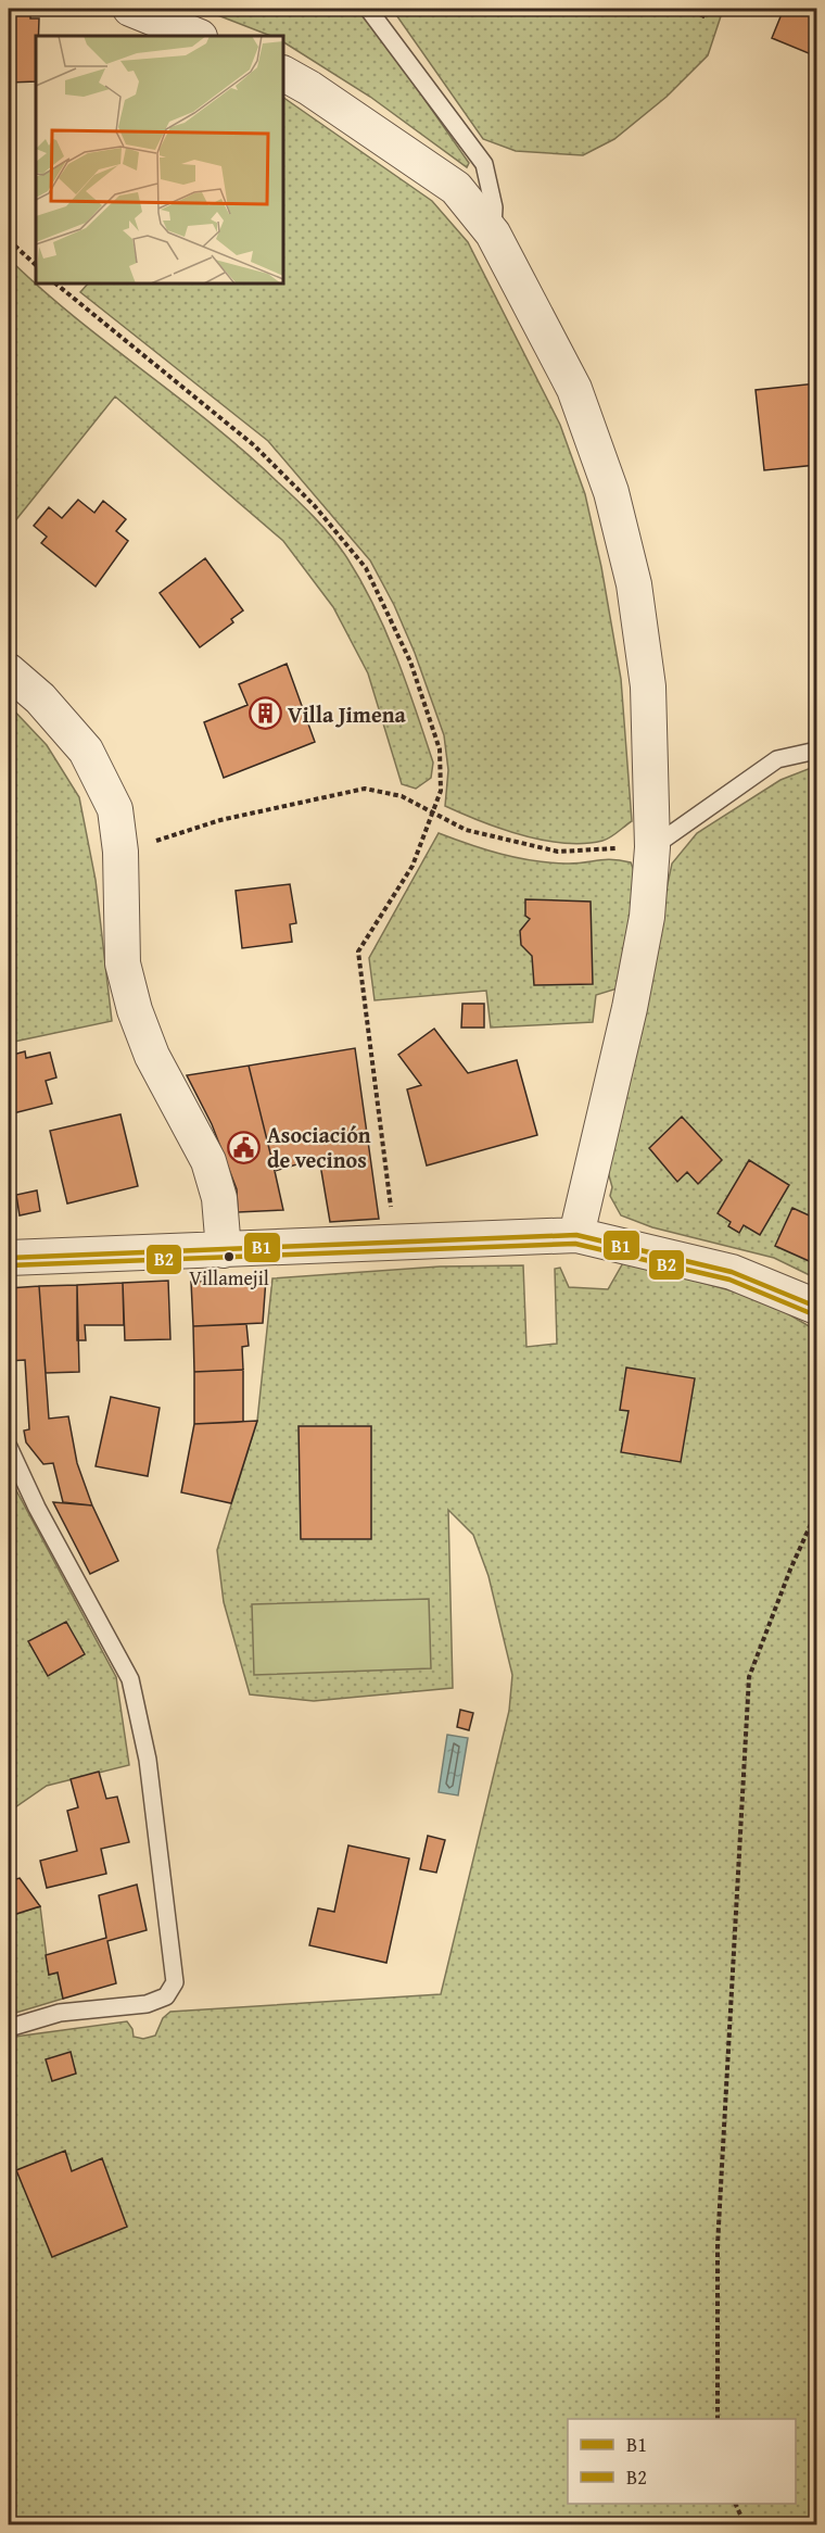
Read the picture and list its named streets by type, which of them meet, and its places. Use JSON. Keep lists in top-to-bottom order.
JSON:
{
  "places": {
    "building": ["Villa Jimena"],
    "public building": ["Asociación de vecinos"],
    "other": ["Villamejil"]
  },
  "lines": ["transit line B1", "transit line B2"],
  "legend": ["B1", "B2"]
}
